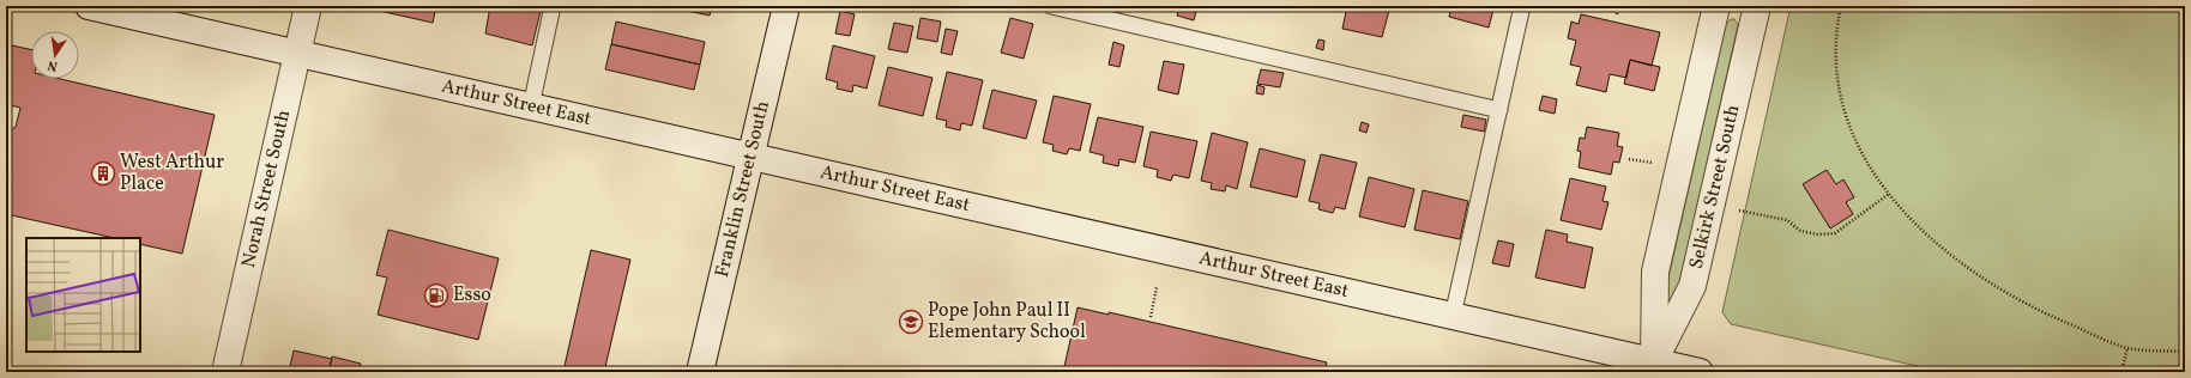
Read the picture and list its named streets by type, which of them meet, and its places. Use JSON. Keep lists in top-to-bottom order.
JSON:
{
  "streets": {
    "main road": [
      "Arthur Street East",
      "Selkirk Street South",
      "Norah Street South",
      "Franklin Street South"
    ]
  },
  "crossings": [
    ["Arthur Street East", "Selkirk Street South"],
    ["Arthur Street East", "Norah Street South"],
    ["Arthur Street East", "Franklin Street South"]
  ],
  "places": {
    "building": ["West Arthur Place"],
    "fuel station": ["Esso"],
    "school or university": ["Pope John Paul II Elementary School"]
  },
  "north": "bottom"
}
